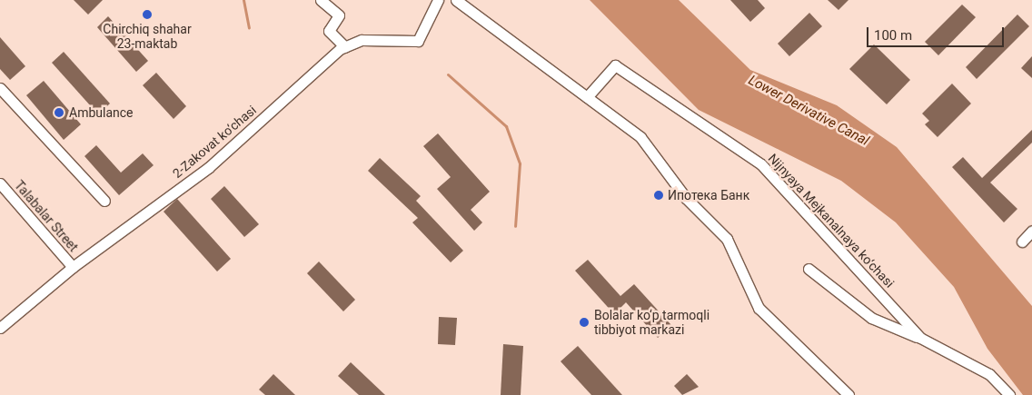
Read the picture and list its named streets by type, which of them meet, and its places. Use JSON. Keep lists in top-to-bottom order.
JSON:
{
  "streets": {
    "street": ["2-Zakovat ko‘chasi", "Talabalar Street", "Nijnyaya Mejkanalnaya ko‘chasi"]
  },
  "crossings": [
    ["2-Zakovat ko‘chasi", "Talabalar Street"]
  ],
  "water": ["Lower Derivative Canal"],
  "places": [
    "Chirchiq shahar 23-maktab",
    "Ambulance",
    "Ипотека Банк",
    "Bolalar ko‘p tarmoqli tibbiyot markazi"
  ],
  "scale_bar": "100 m"
}
